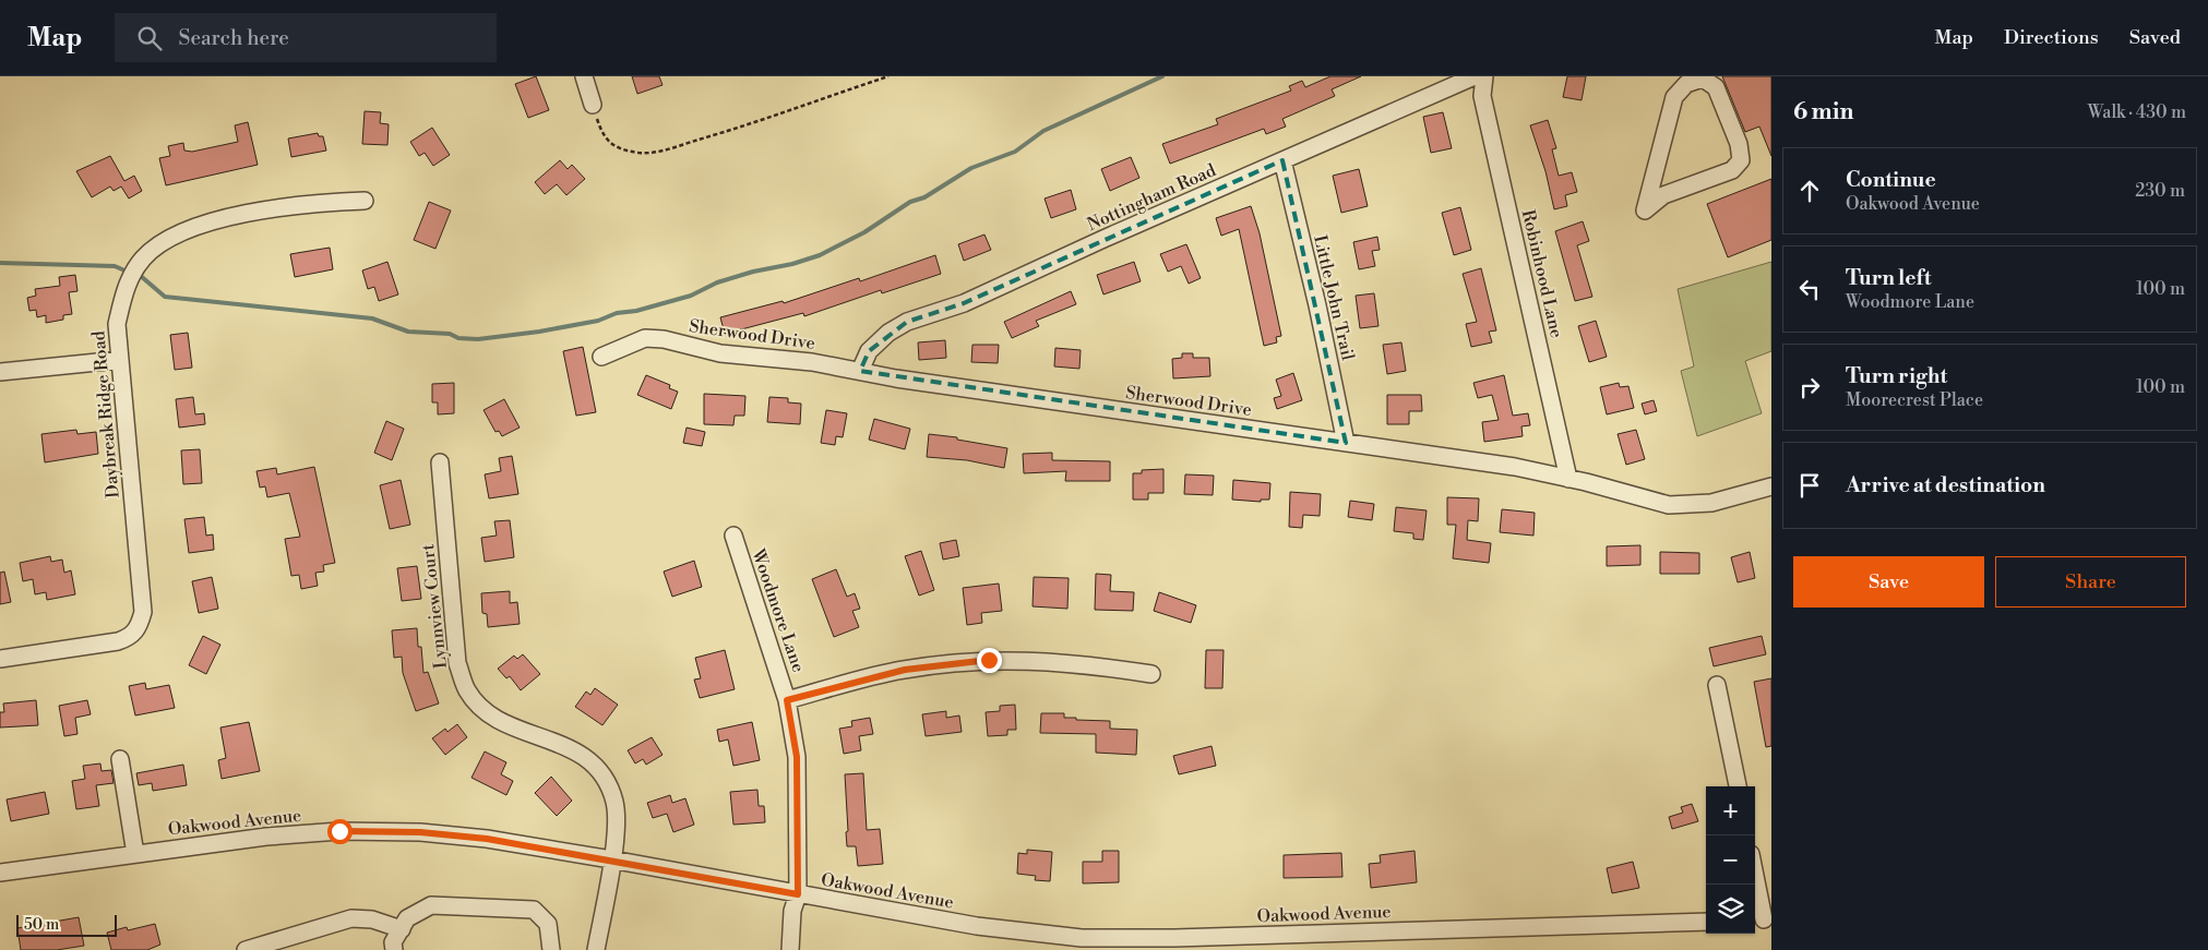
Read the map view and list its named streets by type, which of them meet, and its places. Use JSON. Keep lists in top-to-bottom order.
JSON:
{
  "streets": {
    "street": [
      "Nottingham Road",
      "Robinhood Lane",
      "Little John Trail",
      "Sherwood Drive",
      "Daybreak Ridge Road",
      "Lynnview Court",
      "Woodmore Lane",
      "Oakwood Avenue"
    ]
  },
  "crossings": [
    ["Nottingham Road", "Little John Trail"],
    ["Nottingham Road", "Sherwood Drive"],
    ["Robinhood Lane", "Sherwood Drive"],
    ["Little John Trail", "Sherwood Drive"],
    ["Lynnview Court", "Oakwood Avenue"],
    ["Woodmore Lane", "Oakwood Avenue"]
  ],
  "scale_bar": "50 m",
  "page": {
    "header": "Map",
    "search": "Search here",
    "nav": ["Map", "Directions", "Saved"],
    "heading": ["6 min", "Walk · 430 m"],
    "list": [
      ["Continue", "Oakwood Avenue", "230 m"],
      ["Turn left", "Woodmore Lane", "100 m"],
      ["Turn right", "Moorecrest Place", "100 m"],
      "Arrive at destination"
    ],
    "buttons": ["Save", "Share"],
    "map_buttons": ["+", "−"],
    "scale": "50 m"
  }
}
